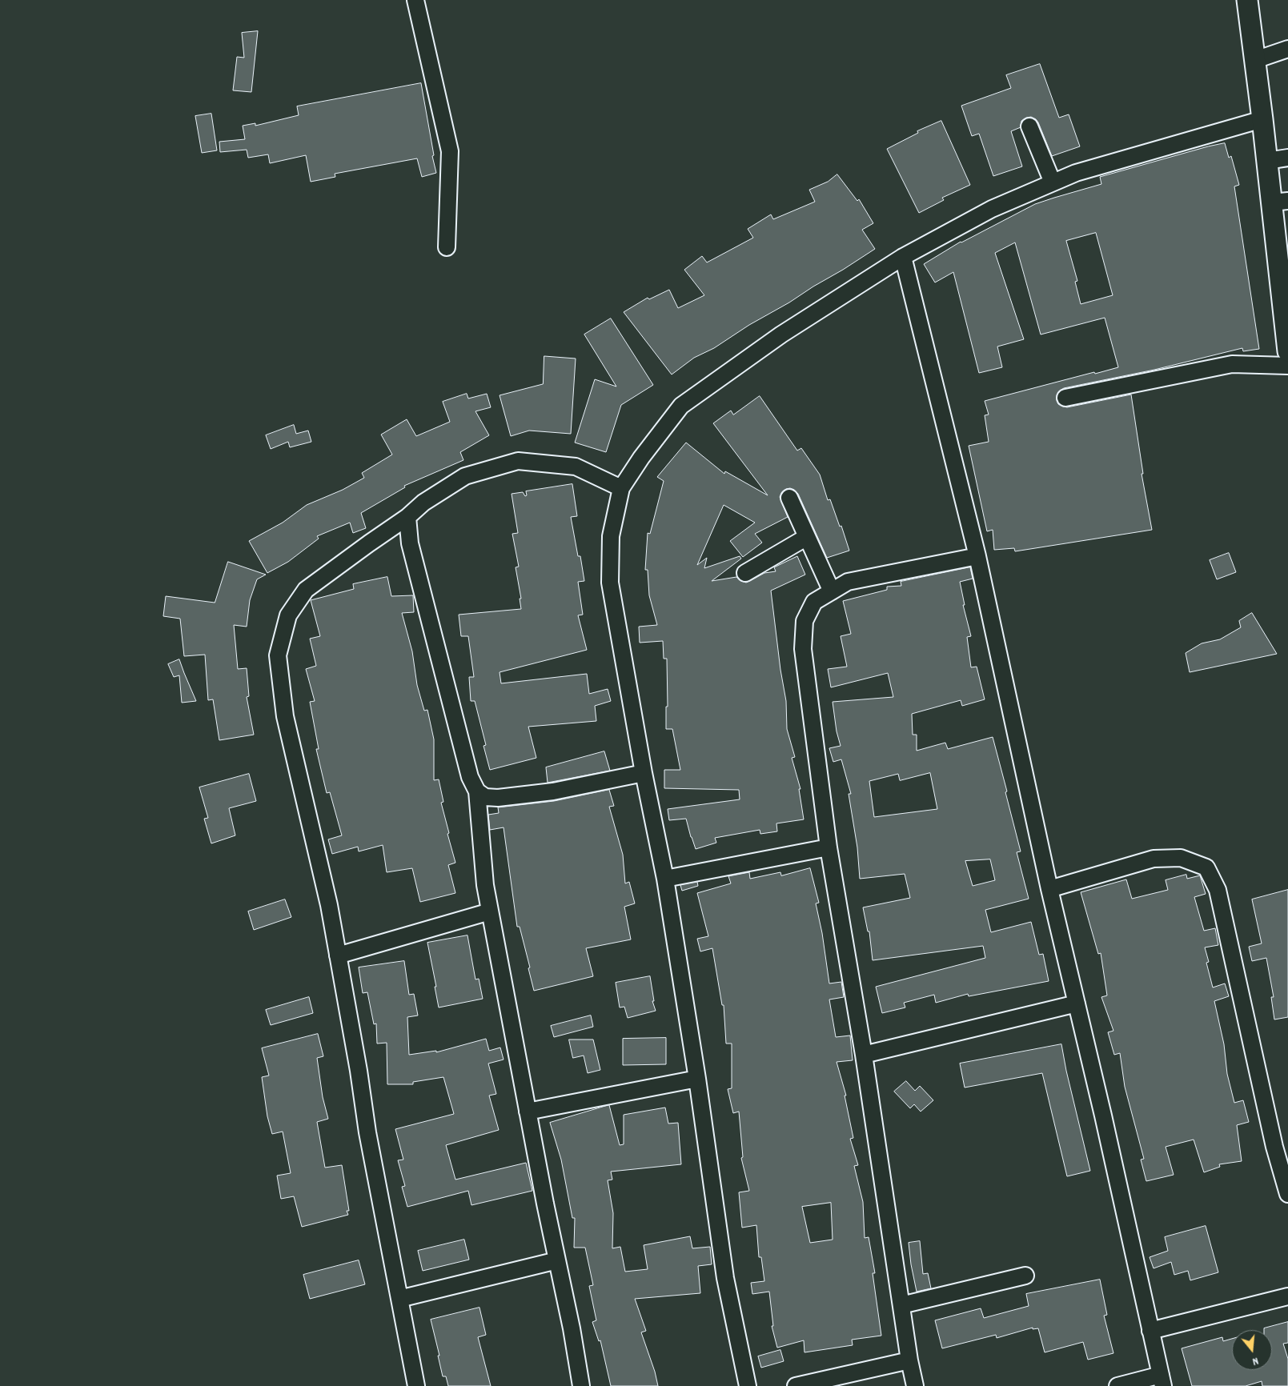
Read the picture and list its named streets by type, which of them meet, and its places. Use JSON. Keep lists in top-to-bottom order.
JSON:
{
  "north": "bottom"
}
